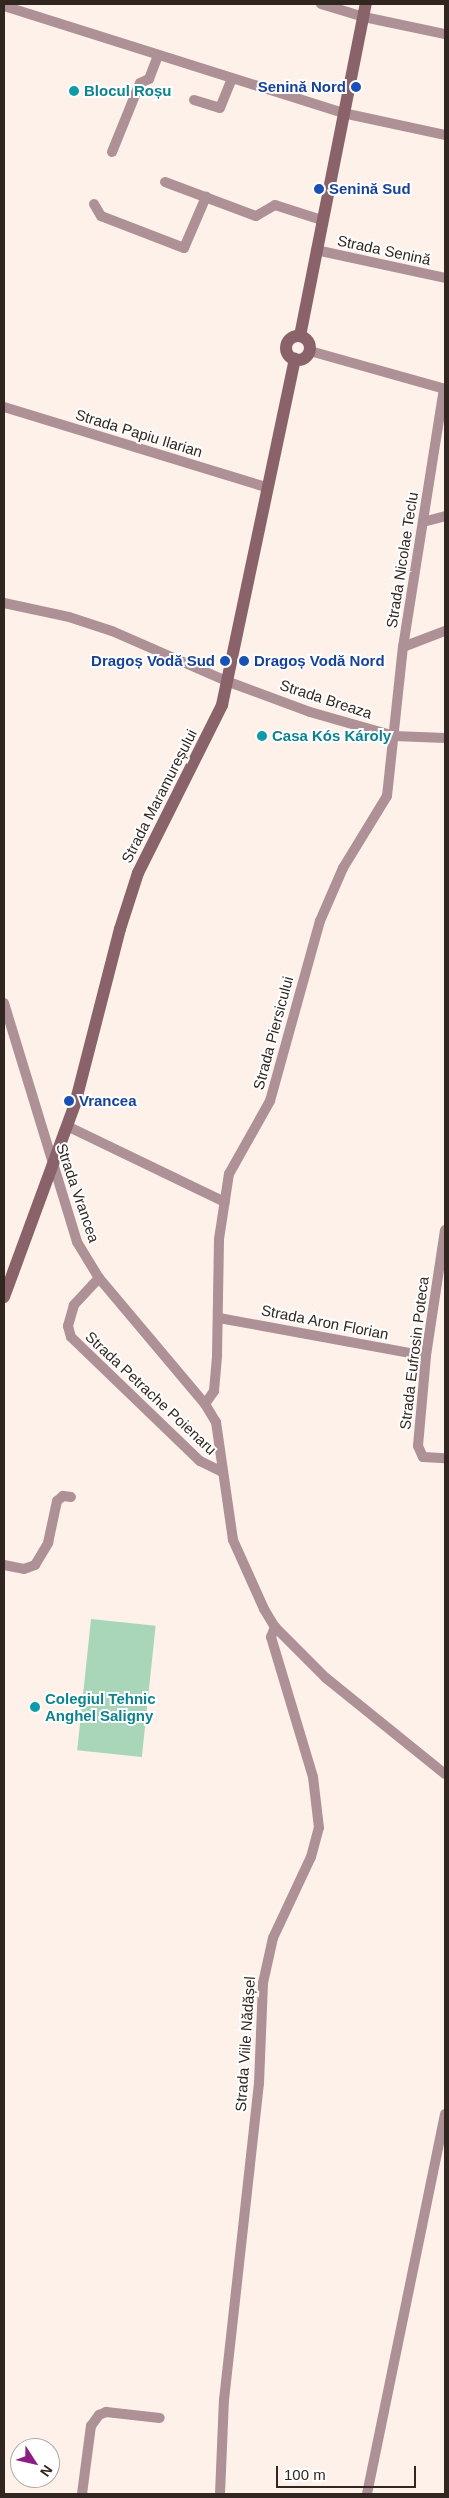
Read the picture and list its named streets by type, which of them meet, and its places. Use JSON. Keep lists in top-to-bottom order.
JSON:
{
  "streets": {
    "main road": ["Strada Maramureșului"],
    "street": [
      "Strada Senină",
      "Strada Papiu Ilarian",
      "Strada Nicolae Teclu",
      "Strada Breaza",
      "Strada Piersicului",
      "Strada Vrancea",
      "Strada Aron Florian",
      "Strada Eufrosin Poteca",
      "Strada Petrache Poienaru",
      "Strada Viile Nădășel"
    ]
  },
  "crossings": [
    ["Strada Senină", "Strada Maramureșului"],
    ["Strada Papiu Ilarian", "Strada Maramureșului"],
    ["Strada Nicolae Teclu", "Strada Breaza"],
    ["Strada Nicolae Teclu", "Strada Maramureșului"],
    ["Strada Nicolae Teclu", "Strada Piersicului"],
    ["Strada Breaza", "Strada Maramureșului"],
    ["Strada Breaza", "Strada Piersicului"],
    ["Strada Maramureșului", "Strada Vrancea"],
    ["Strada Piersicului", "Strada Vrancea"],
    ["Strada Piersicului", "Strada Aron Florian"],
    ["Strada Vrancea", "Strada Petrache Poienaru"],
    ["Strada Vrancea", "Strada Viile Nădășel"],
    ["Strada Aron Florian", "Strada Eufrosin Poteca"],
    ["Strada Petrache Poienaru", "Strada Viile Nădășel"]
  ],
  "places": [
    "Senină Nord",
    "Blocul Roșu",
    "Senină Sud",
    "Dragoș Vodă Sud",
    "Dragoș Vodă Nord",
    "Casa Kós Károly",
    "Vrancea",
    "Colegiul Tehnic Anghel Saligny"
  ],
  "scale_bar": "100 m",
  "north": "bottom right"
}
